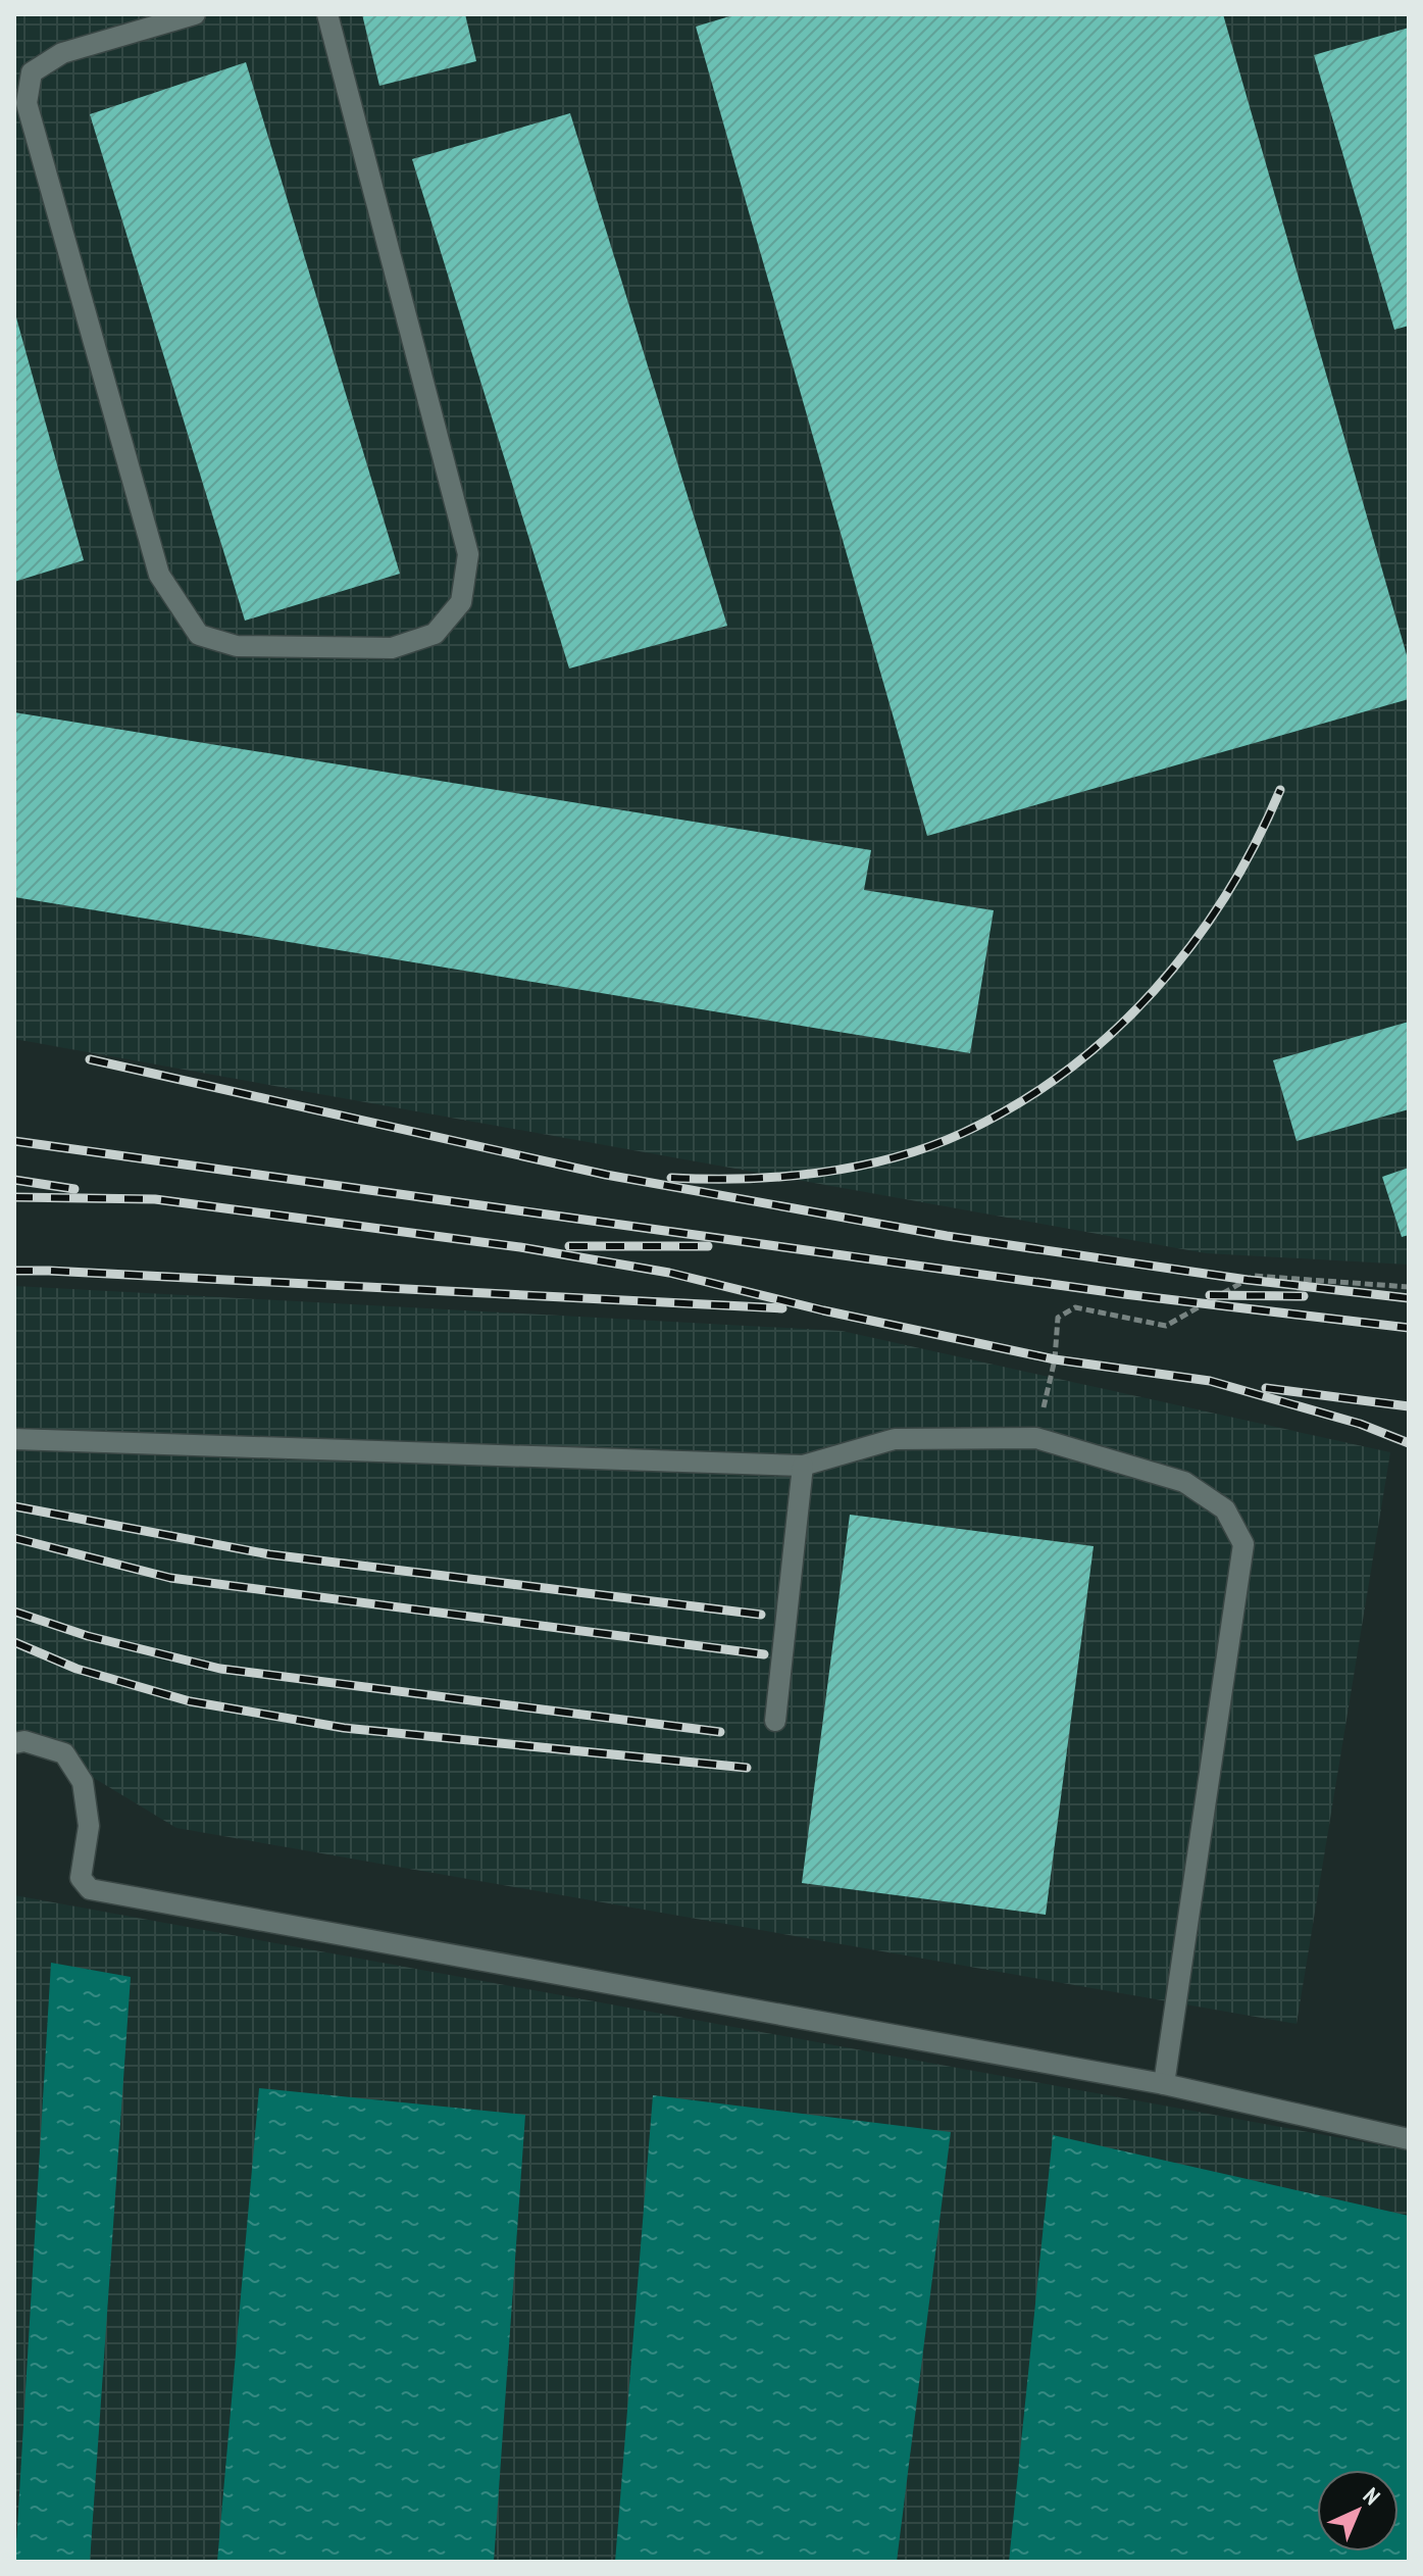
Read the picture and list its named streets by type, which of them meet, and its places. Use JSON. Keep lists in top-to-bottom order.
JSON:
{
  "north": "top right"
}
